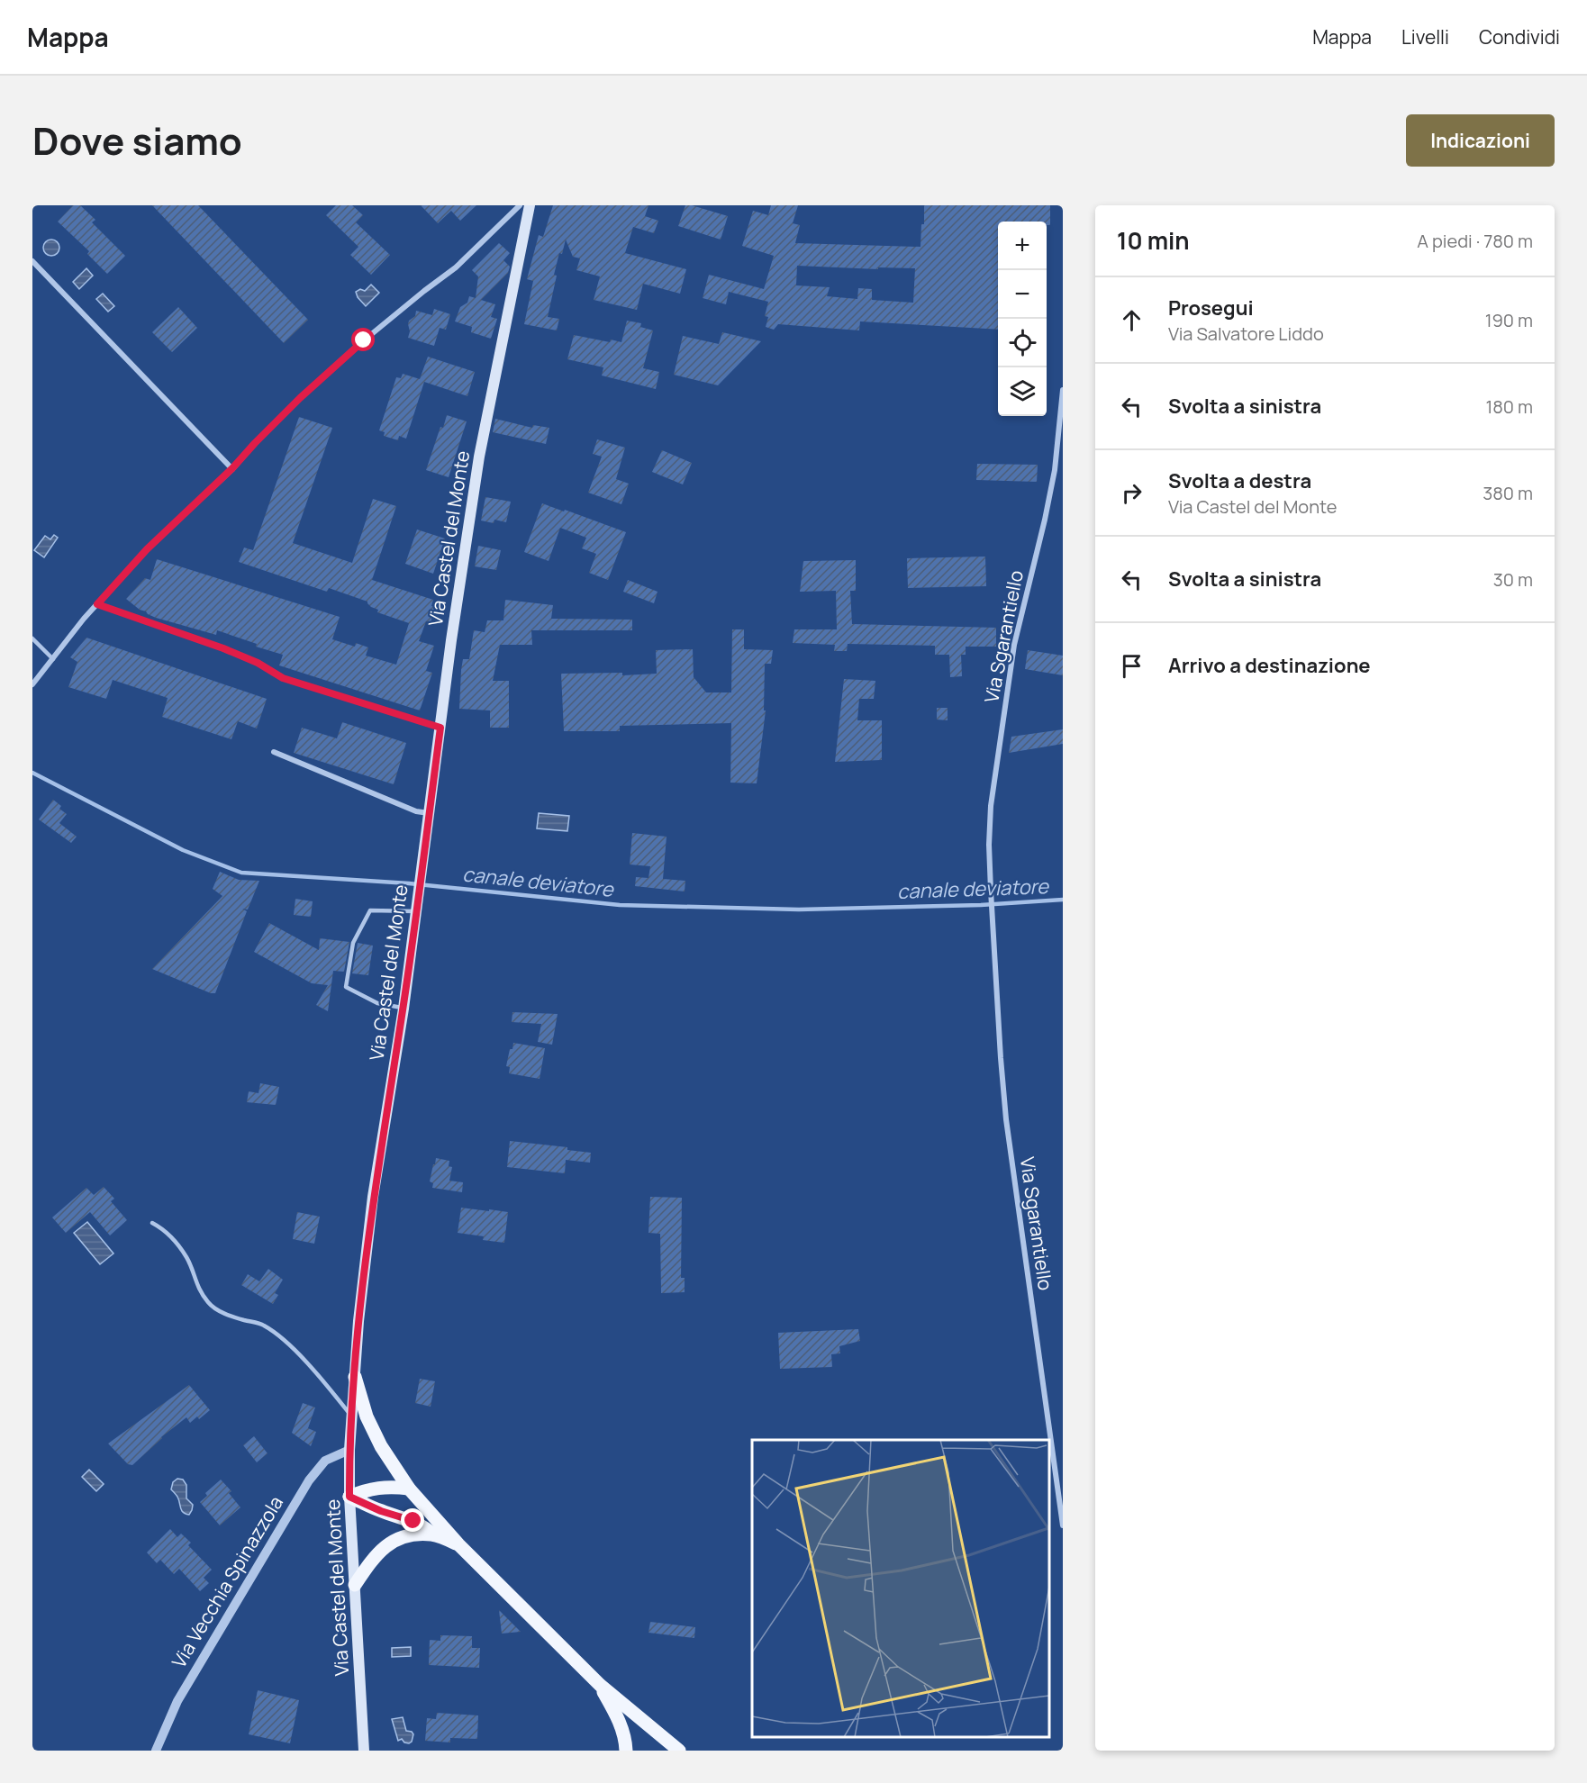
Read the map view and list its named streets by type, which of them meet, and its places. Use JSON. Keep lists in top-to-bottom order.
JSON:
{
  "streets": {
    "main road": ["Via Castel del Monte"],
    "street": ["Via Sgarantiello", "Via Vecchia Spinazzola"]
  },
  "crossings": [
    ["Via Castel del Monte", "Via Vecchia Spinazzola"]
  ],
  "water": ["canale deviatore"],
  "page": {
    "header": "Mappa",
    "nav": ["Mappa", "Livelli", "Condividi"],
    "title": "Dove siamo",
    "buttons": "Indicazioni",
    "heading": ["10 min", "A piedi · 780 m"],
    "map_buttons": ["+", "−"],
    "list": [
      ["Prosegui", "Via Salvatore Liddo", "190 m"],
      ["Svolta a sinistra", "180 m"],
      ["Svolta a destra", "Via Castel del Monte", "380 m"],
      ["Svolta a sinistra", "30 m"],
      "Arrivo a destinazione"
    ]
  }
}
